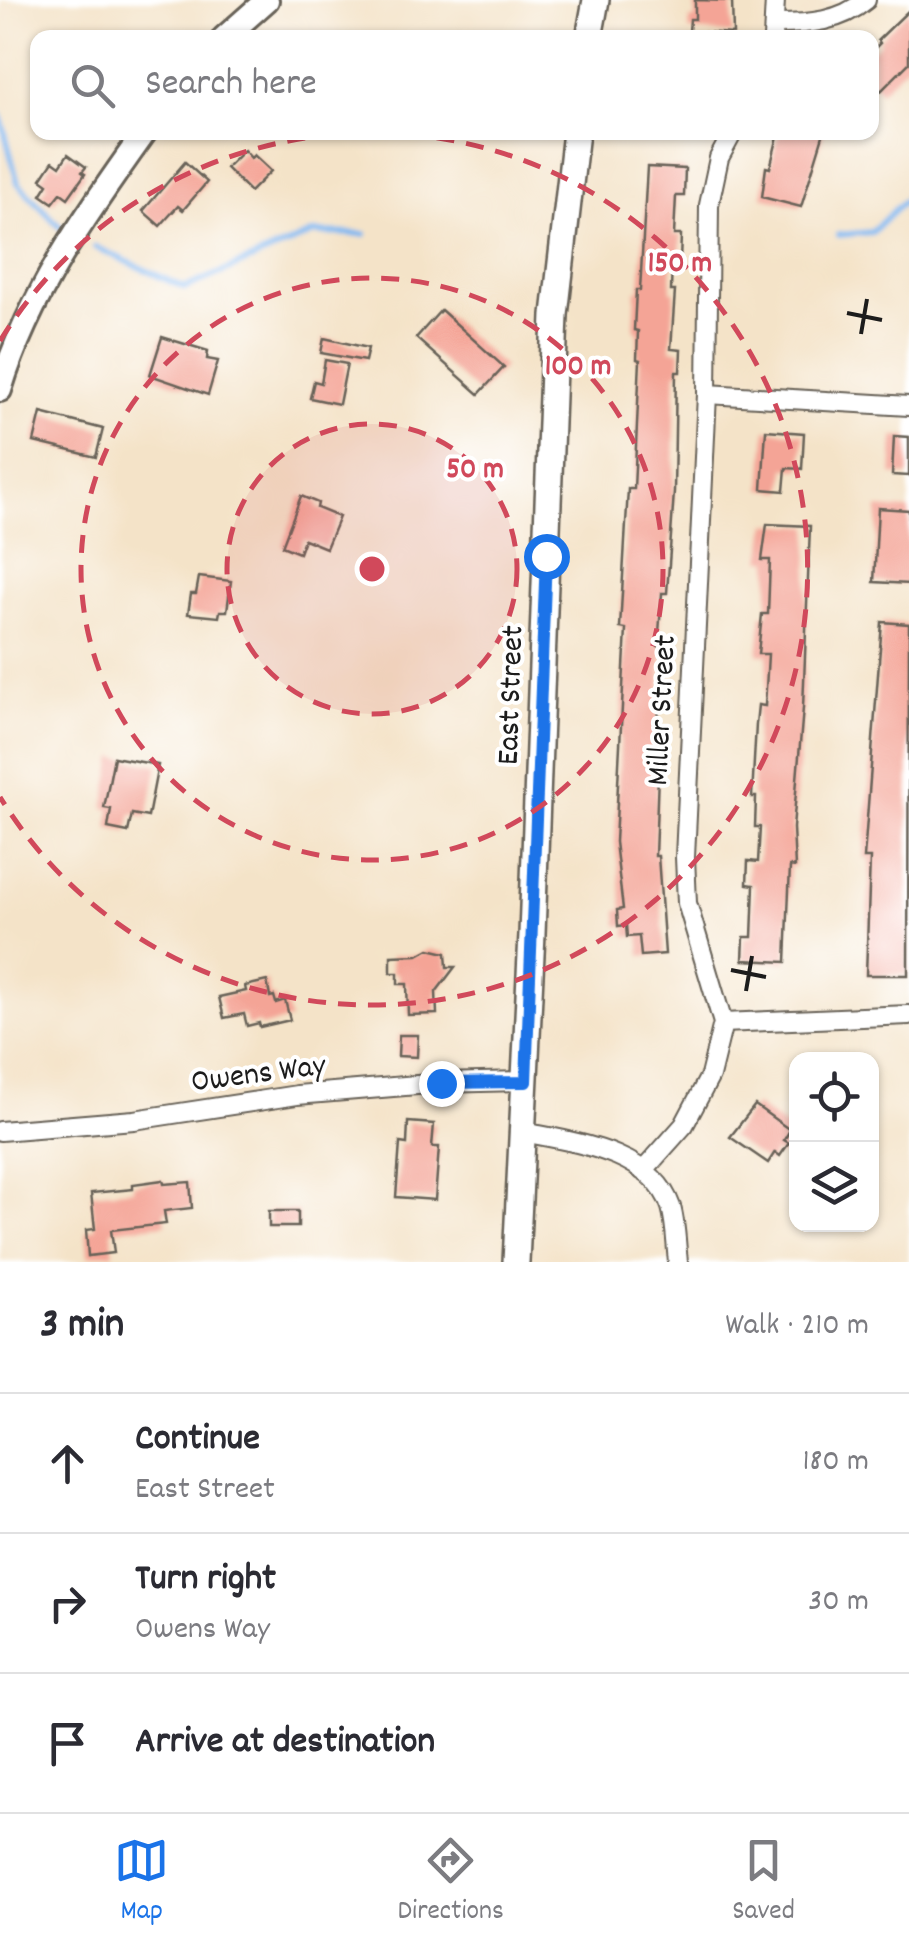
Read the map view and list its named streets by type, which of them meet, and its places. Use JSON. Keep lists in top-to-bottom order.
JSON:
{
  "streets": {
    "main road": ["East Street"],
    "street": ["Miller Street", "Owens Way"]
  },
  "crossings": [
    ["East Street", "Owens Way"]
  ],
  "page": {
    "search": "Search here",
    "heading": ["3 min", "Walk · 210 m"],
    "list": [
      ["Continue", "East Street", "180 m"],
      ["Turn right", "Owens Way", "30 m"],
      "Arrive at destination"
    ],
    "nav": ["Map", "Directions", "Saved"]
  },
  "rings": ["150 m", "100 m", "50 m"]
}
